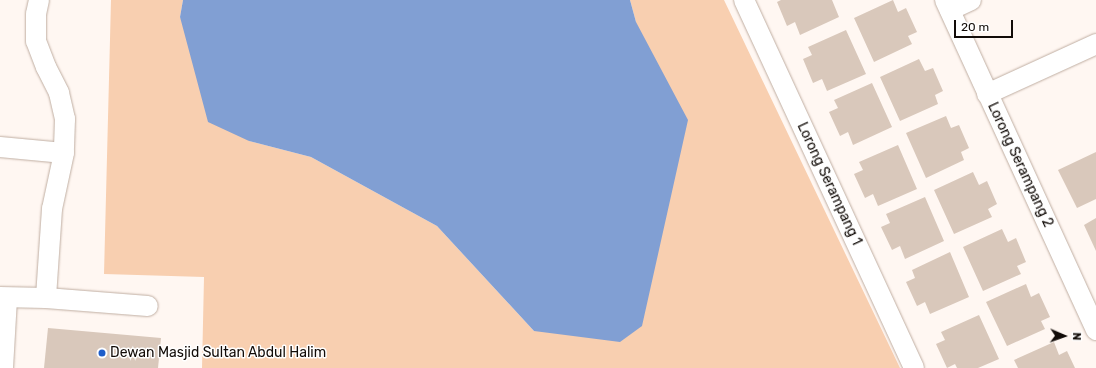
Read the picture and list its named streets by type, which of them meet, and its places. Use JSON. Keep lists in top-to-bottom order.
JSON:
{
  "streets": {
    "street": ["Lorong Serampang 2", "Lorong Serampang 1"]
  },
  "places": ["Dewan Masjid Sultan Abdul Halim"],
  "scale_bar": "20 m",
  "north": "right"
}
